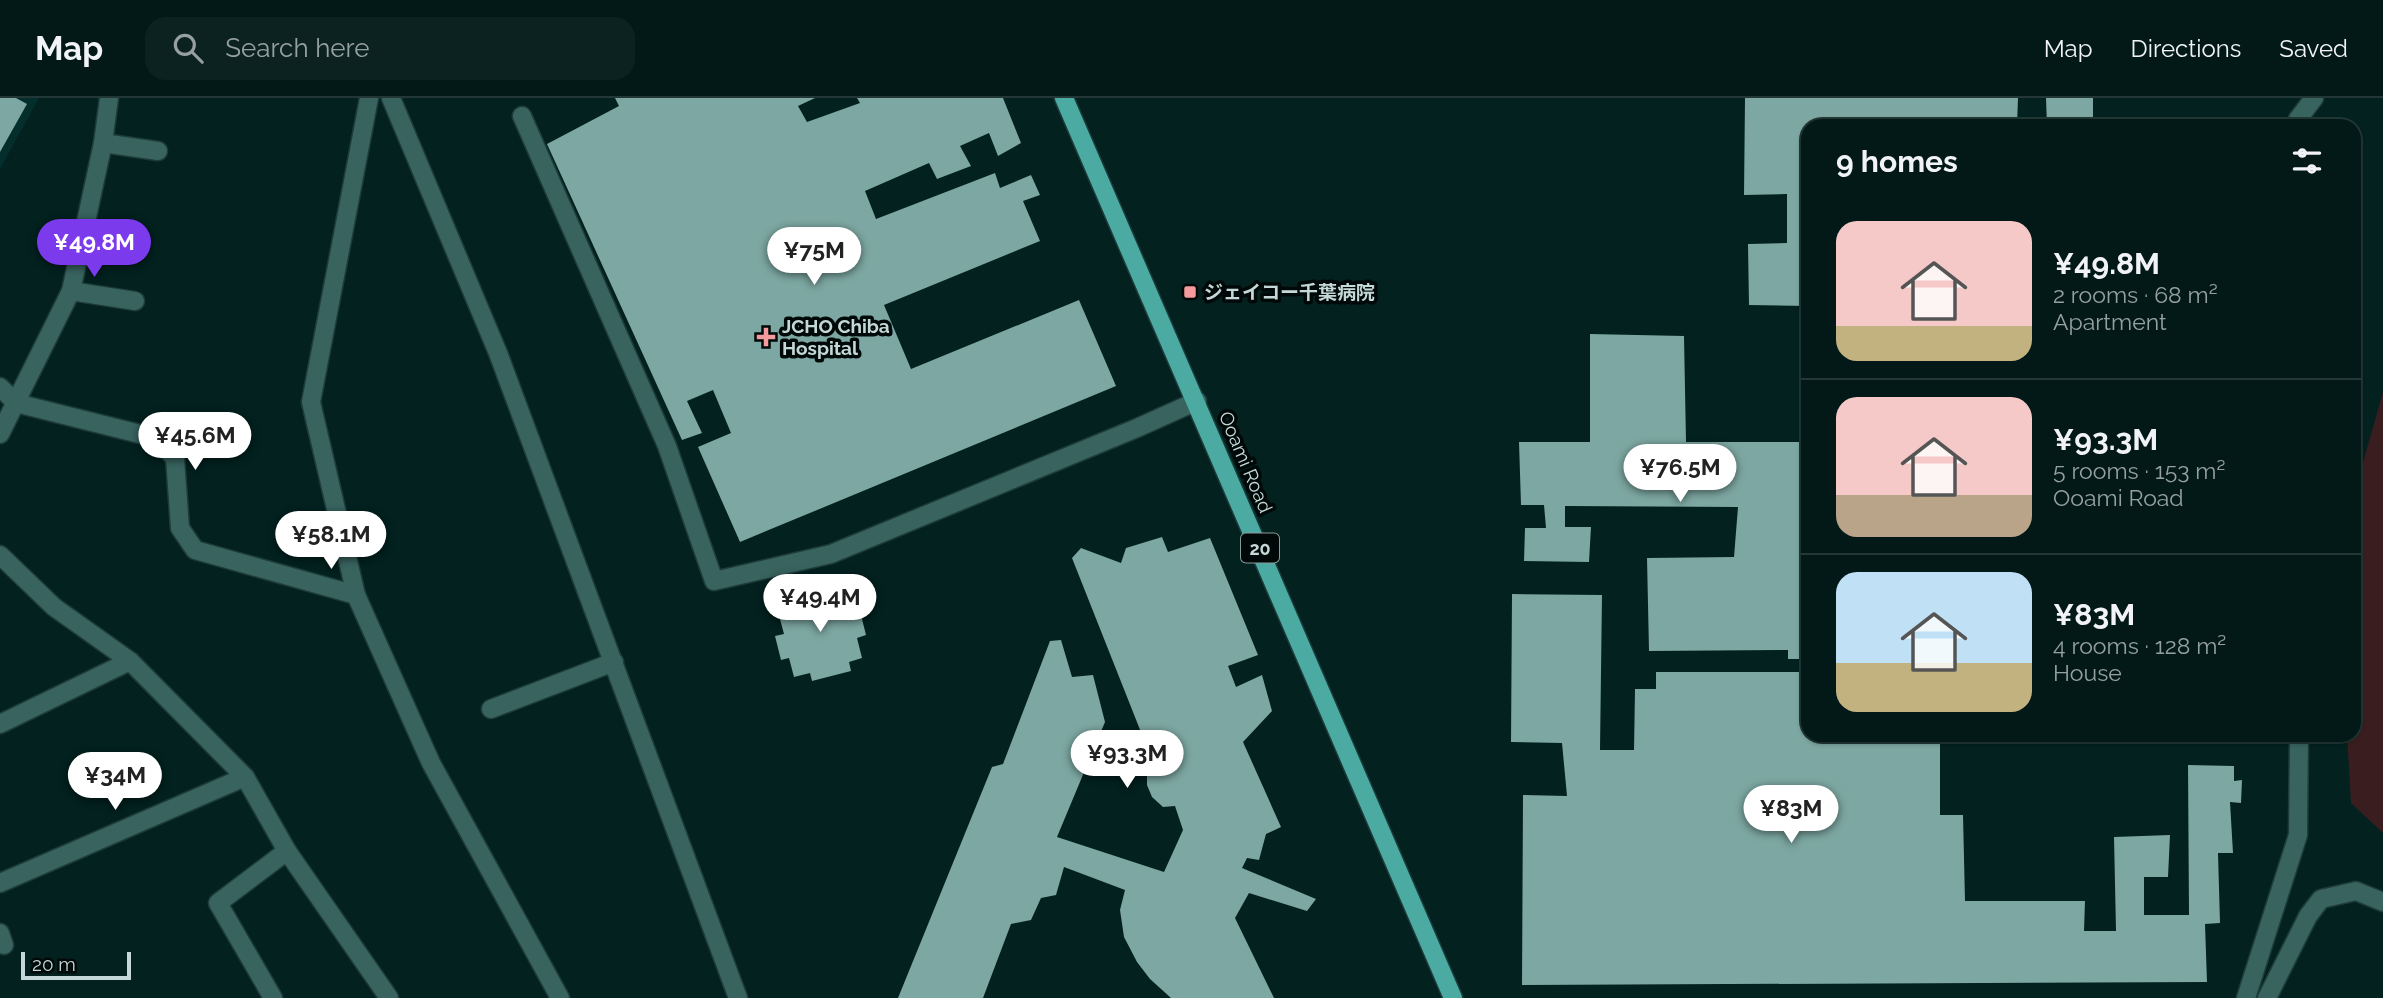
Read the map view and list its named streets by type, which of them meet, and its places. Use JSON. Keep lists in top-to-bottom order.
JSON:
{
  "streets": {
    "main road": ["Ooami Road", "20"]
  },
  "places": {
    "transit": ["ジェイコー千葉病院"],
    "health": ["JCHO Chiba Hospital"]
  },
  "scale_bar": "20 m",
  "page": {
    "header": "Map",
    "search": "Search here",
    "nav": ["Map", "Directions", "Saved"],
    "heading": "9 homes",
    "list": [
      {
        "name": "¥49.8M",
        "note": "2 rooms · 68 m² · Apartment"
      },
      {
        "name": "¥93.3M",
        "note": "5 rooms · 153 m² · Ooami Road"
      },
      {
        "name": "¥83M",
        "note": "4 rooms · 128 m² · House"
      }
    ],
    "price": [
      "¥49.8M",
      "¥75M",
      "¥45.6M",
      "¥76.5M",
      "¥58.1M",
      "¥49.4M",
      "¥93.3M",
      "¥34M",
      "¥83M"
    ],
    "scale": "20 m"
  }
}
